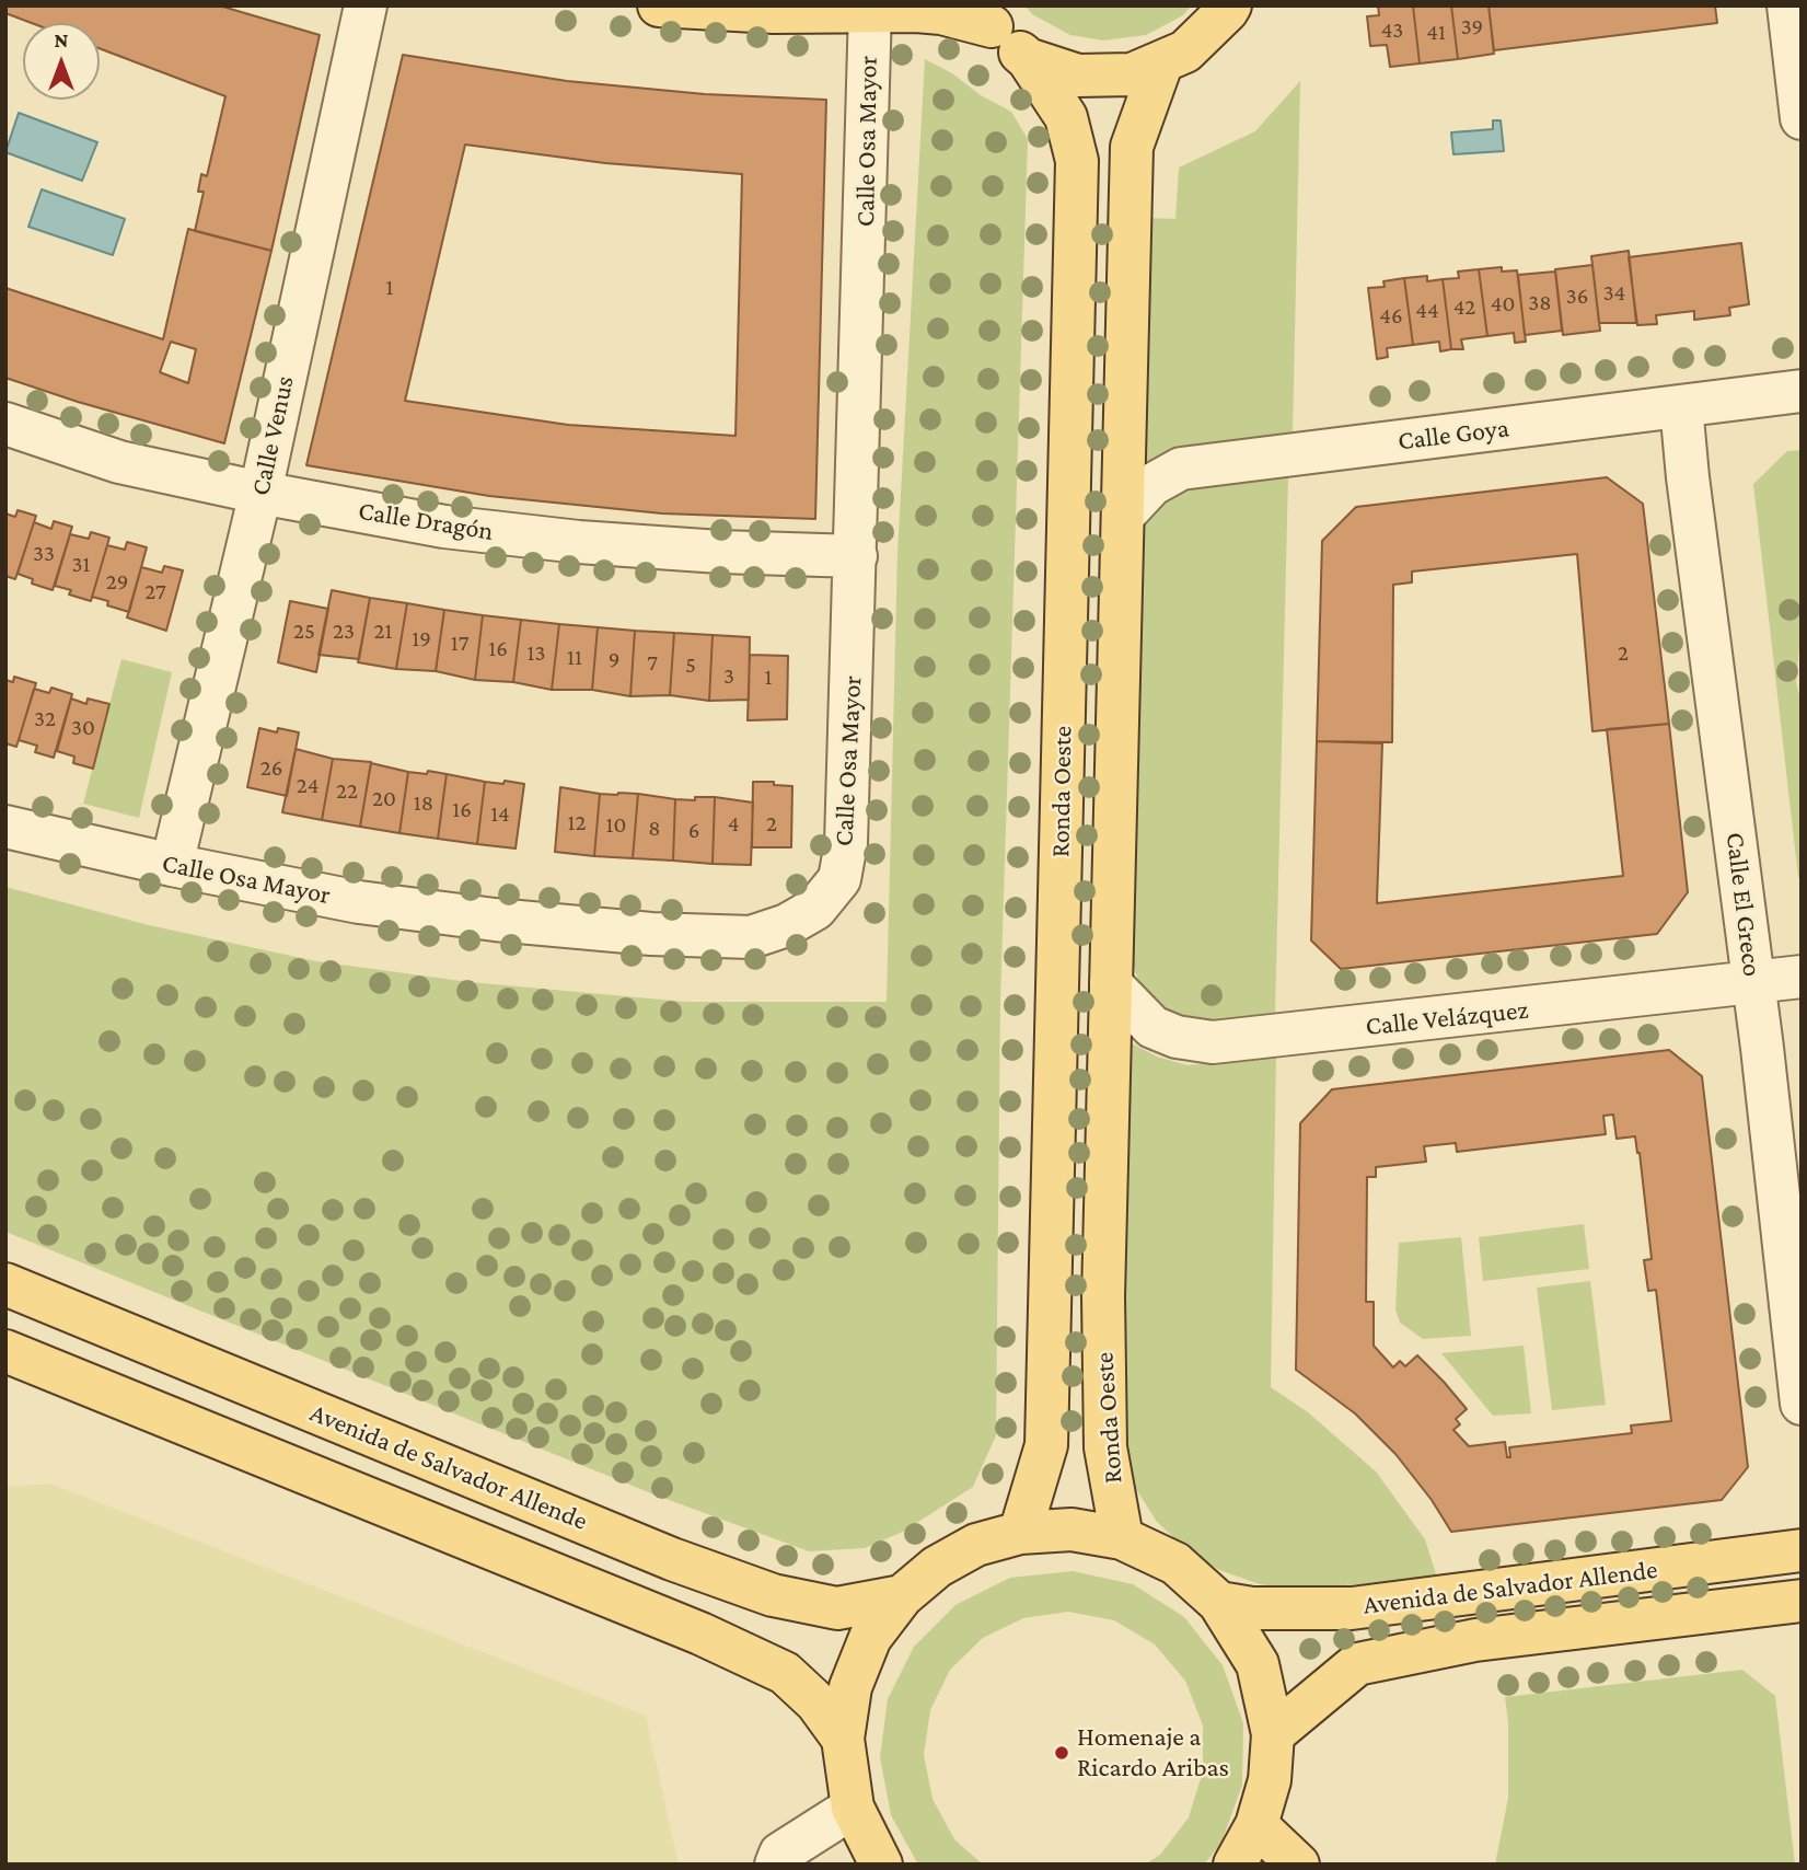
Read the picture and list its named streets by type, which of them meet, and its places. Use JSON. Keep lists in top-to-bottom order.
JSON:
{
  "streets": {
    "main road": ["Ronda Oeste", "Avenida de Salvador Allende"],
    "street": [
      "Calle Osa Mayor",
      "Calle Goya",
      "Calle Venus",
      "Calle Dragón",
      "Calle El Greco",
      "Calle Velázquez"
    ]
  },
  "crossings": [
    ["Calle Osa Mayor", "Calle Venus"],
    ["Calle Osa Mayor", "Calle Dragón"],
    ["Calle Goya", "Ronda Oeste"],
    ["Calle Goya", "Calle El Greco"],
    ["Calle Venus", "Calle Dragón"],
    ["Ronda Oeste", "Calle Velázquez"],
    ["Calle El Greco", "Calle Velázquez"]
  ],
  "places": ["Homenaje a Ricardo Aribas"],
  "house_numbers": [
    "39",
    "43",
    "41",
    "1",
    "34",
    "36",
    "38",
    "40",
    "42",
    "44",
    "46",
    "33",
    "31",
    "29",
    "27",
    "25",
    "23",
    "21",
    "19",
    "17",
    "16",
    "13",
    "2",
    "11",
    "9",
    "7",
    "5",
    "3",
    "1",
    "32",
    "30",
    "26",
    "24",
    "22",
    "20",
    "18",
    "16",
    "14",
    "12",
    "4",
    "2",
    "10",
    "8",
    "6"
  ],
  "north": "top"
}
